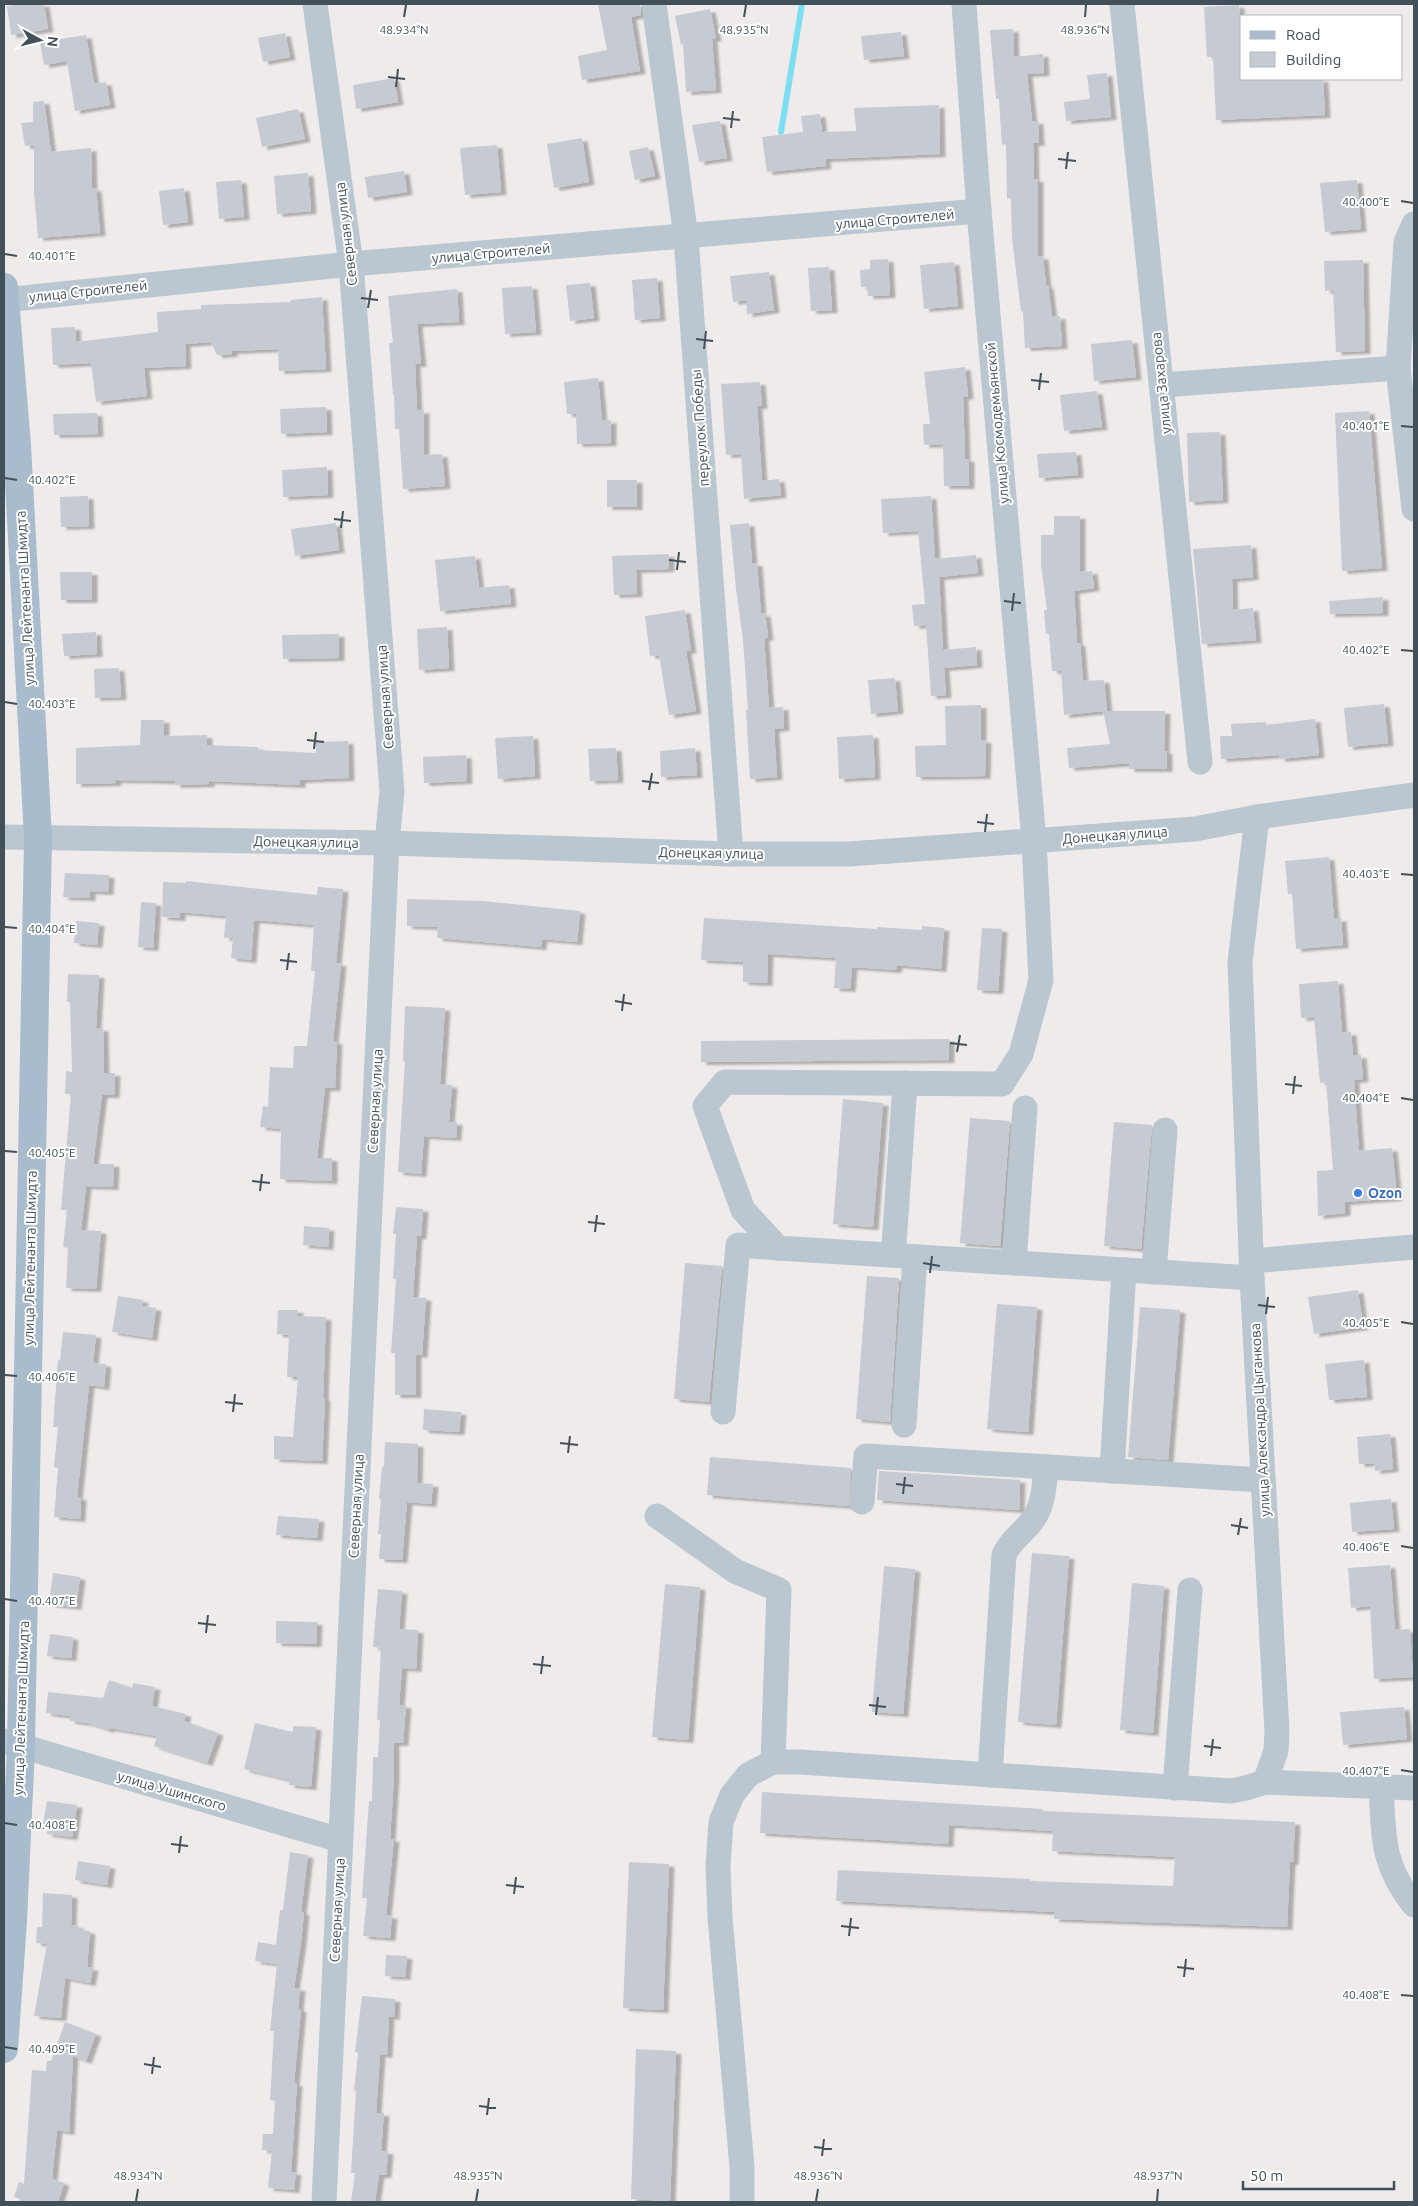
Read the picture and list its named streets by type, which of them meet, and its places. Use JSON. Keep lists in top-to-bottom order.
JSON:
{
  "streets": {
    "main road": ["улица Лейтенанта Шмидта"],
    "street": [
      "улица Строителей",
      "Северная улица",
      "улица Захарова",
      "улица Космодемьянской",
      "переулок Победы",
      "Донецкая улица",
      "улица Александра Цыганкова",
      "улица Ушинского"
    ]
  },
  "crossings": [
    ["улица Строителей", "Северная улица"],
    ["улица Строителей", "улица Космодемьянской"],
    ["улица Строителей", "переулок Победы"],
    ["улица Строителей", "улица Лейтенанта Шмидта"],
    ["Северная улица", "Донецкая улица"],
    ["Северная улица", "улица Ушинского"],
    ["улица Космодемьянской", "Донецкая улица"],
    ["переулок Победы", "Донецкая улица"],
    ["улица Лейтенанта Шмидта", "Донецкая улица"],
    ["улица Лейтенанта Шмидта", "улица Ушинского"],
    ["Донецкая улица", "улица Александра Цыганкова"]
  ],
  "places": ["Ozon"],
  "legend": ["Road", "Building"],
  "scale_bar": "50 m",
  "north": "right",
  "coordinates": [
    "48.934°N",
    "48.935°N",
    "48.936°N",
    "40.400°E",
    "40.401°E",
    "40.402°E",
    "40.403°E",
    "40.404°E",
    "40.405°E",
    "40.406°E",
    "40.407°E",
    "40.408°E",
    "40.409°E",
    "48.937°N"
  ]
}
